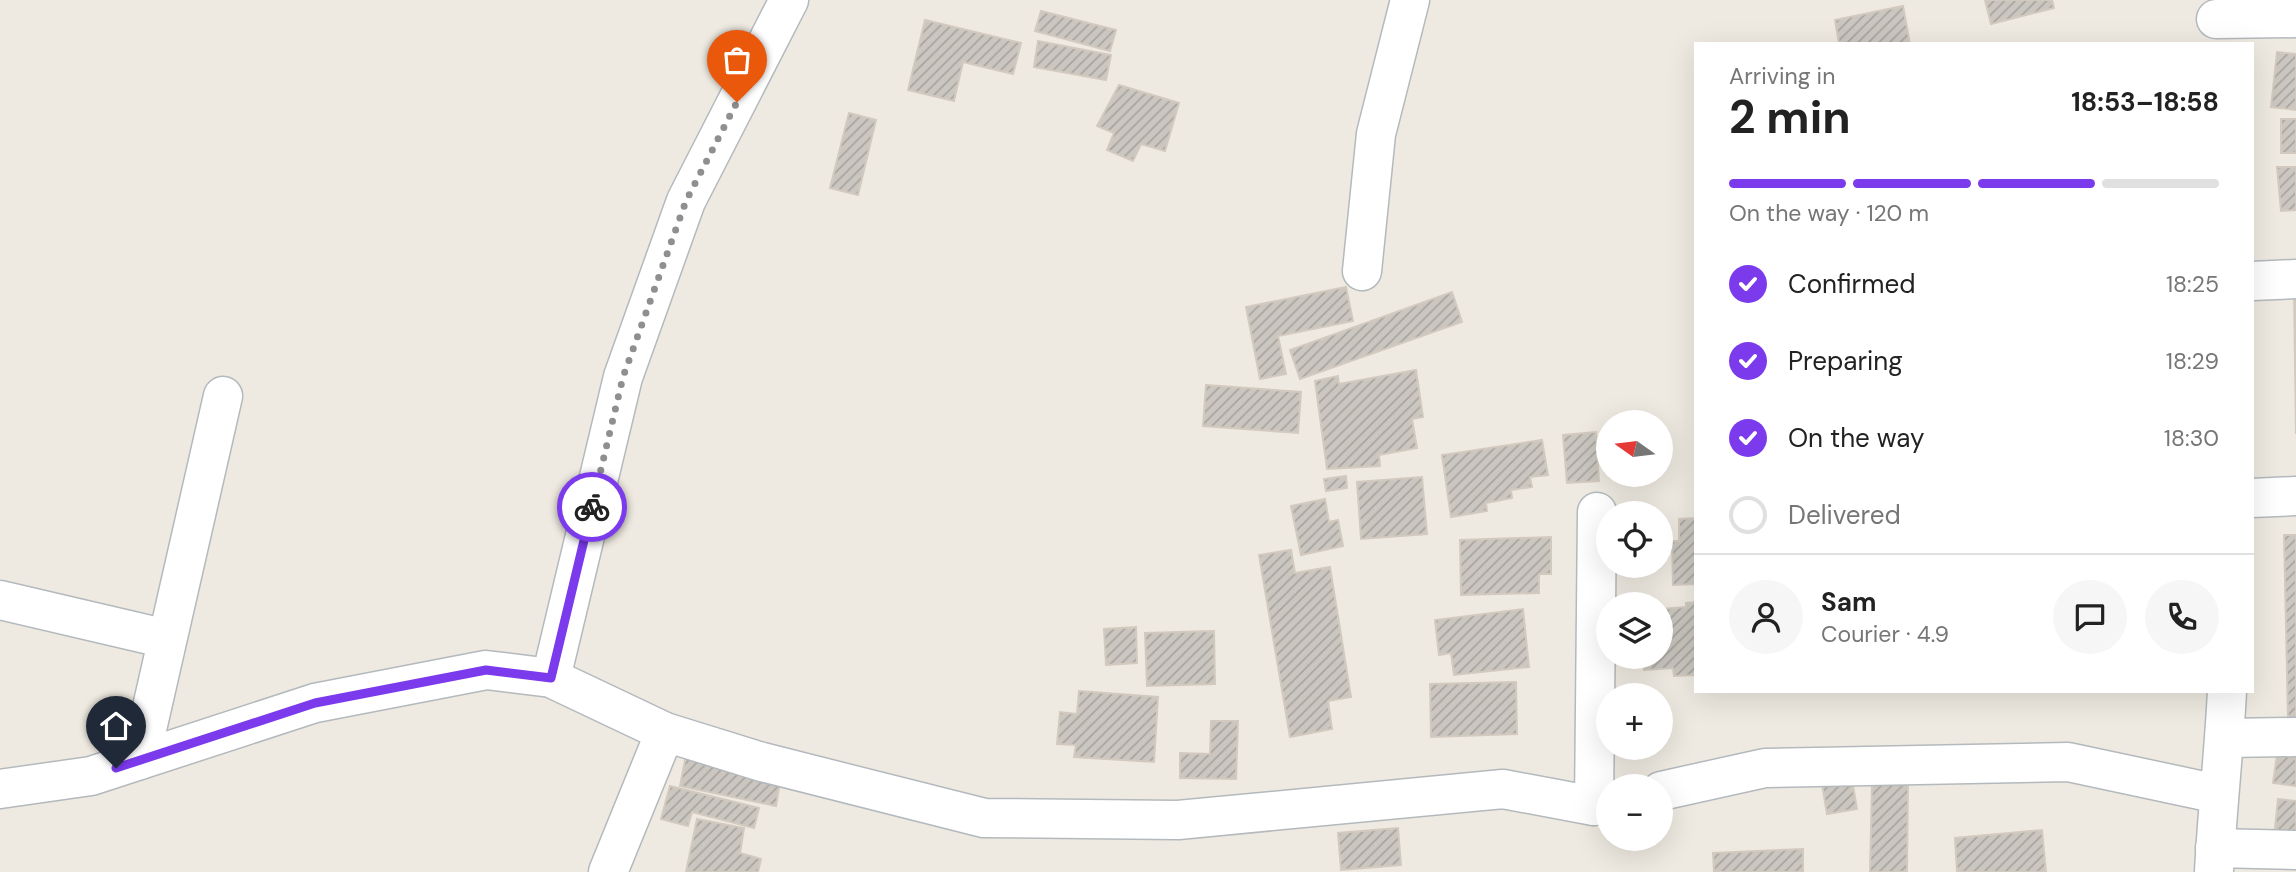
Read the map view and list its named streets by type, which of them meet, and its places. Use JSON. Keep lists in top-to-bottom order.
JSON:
{
  "north": "left",
  "page": {
    "heading": ["2 min", "Arriving in", "18:53–18:58"],
    "panel": ["Sam", "Courier · 4.9"],
    "bar": "On the way · 120 m",
    "list": [
      ["Confirmed", "18:25"],
      ["Preparing", "18:29"],
      ["On the way", "18:30"],
      "Delivered"
    ],
    "map_buttons": ["+", "−"]
  }
}
